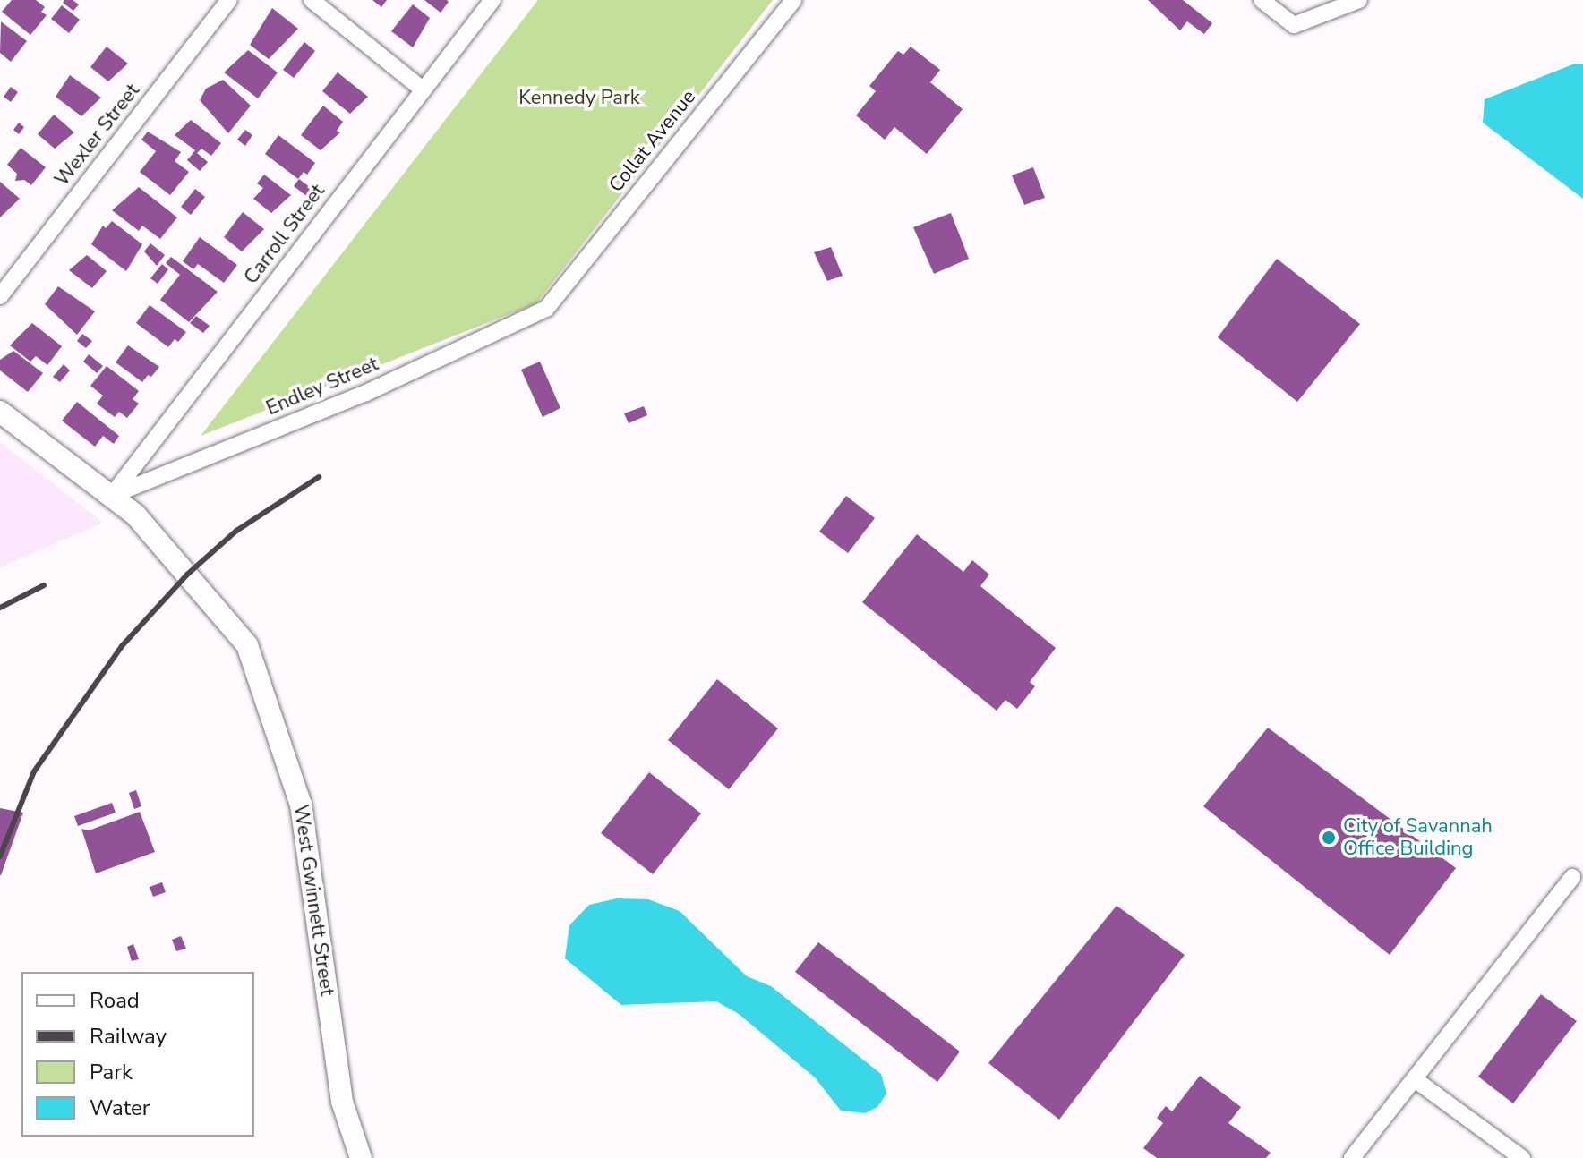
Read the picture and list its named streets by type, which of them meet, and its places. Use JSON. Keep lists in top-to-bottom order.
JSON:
{
  "streets": {
    "main road": ["West Gwinnett Street"],
    "street": [
      "Wexler Street",
      "Collat Avenue",
      "Carroll Street",
      "Endley Street"
    ]
  },
  "crossings": [
    ["Collat Avenue", "Endley Street"],
    ["Carroll Street", "Endley Street"],
    ["Carroll Street", "West Gwinnett Street"],
    ["Endley Street", "West Gwinnett Street"]
  ],
  "parks": ["Kennedy Park"],
  "places": ["City of Savannah Office Building"],
  "legend": [
    "Road",
    "Railway",
    "Park",
    "Water"
  ]
}
